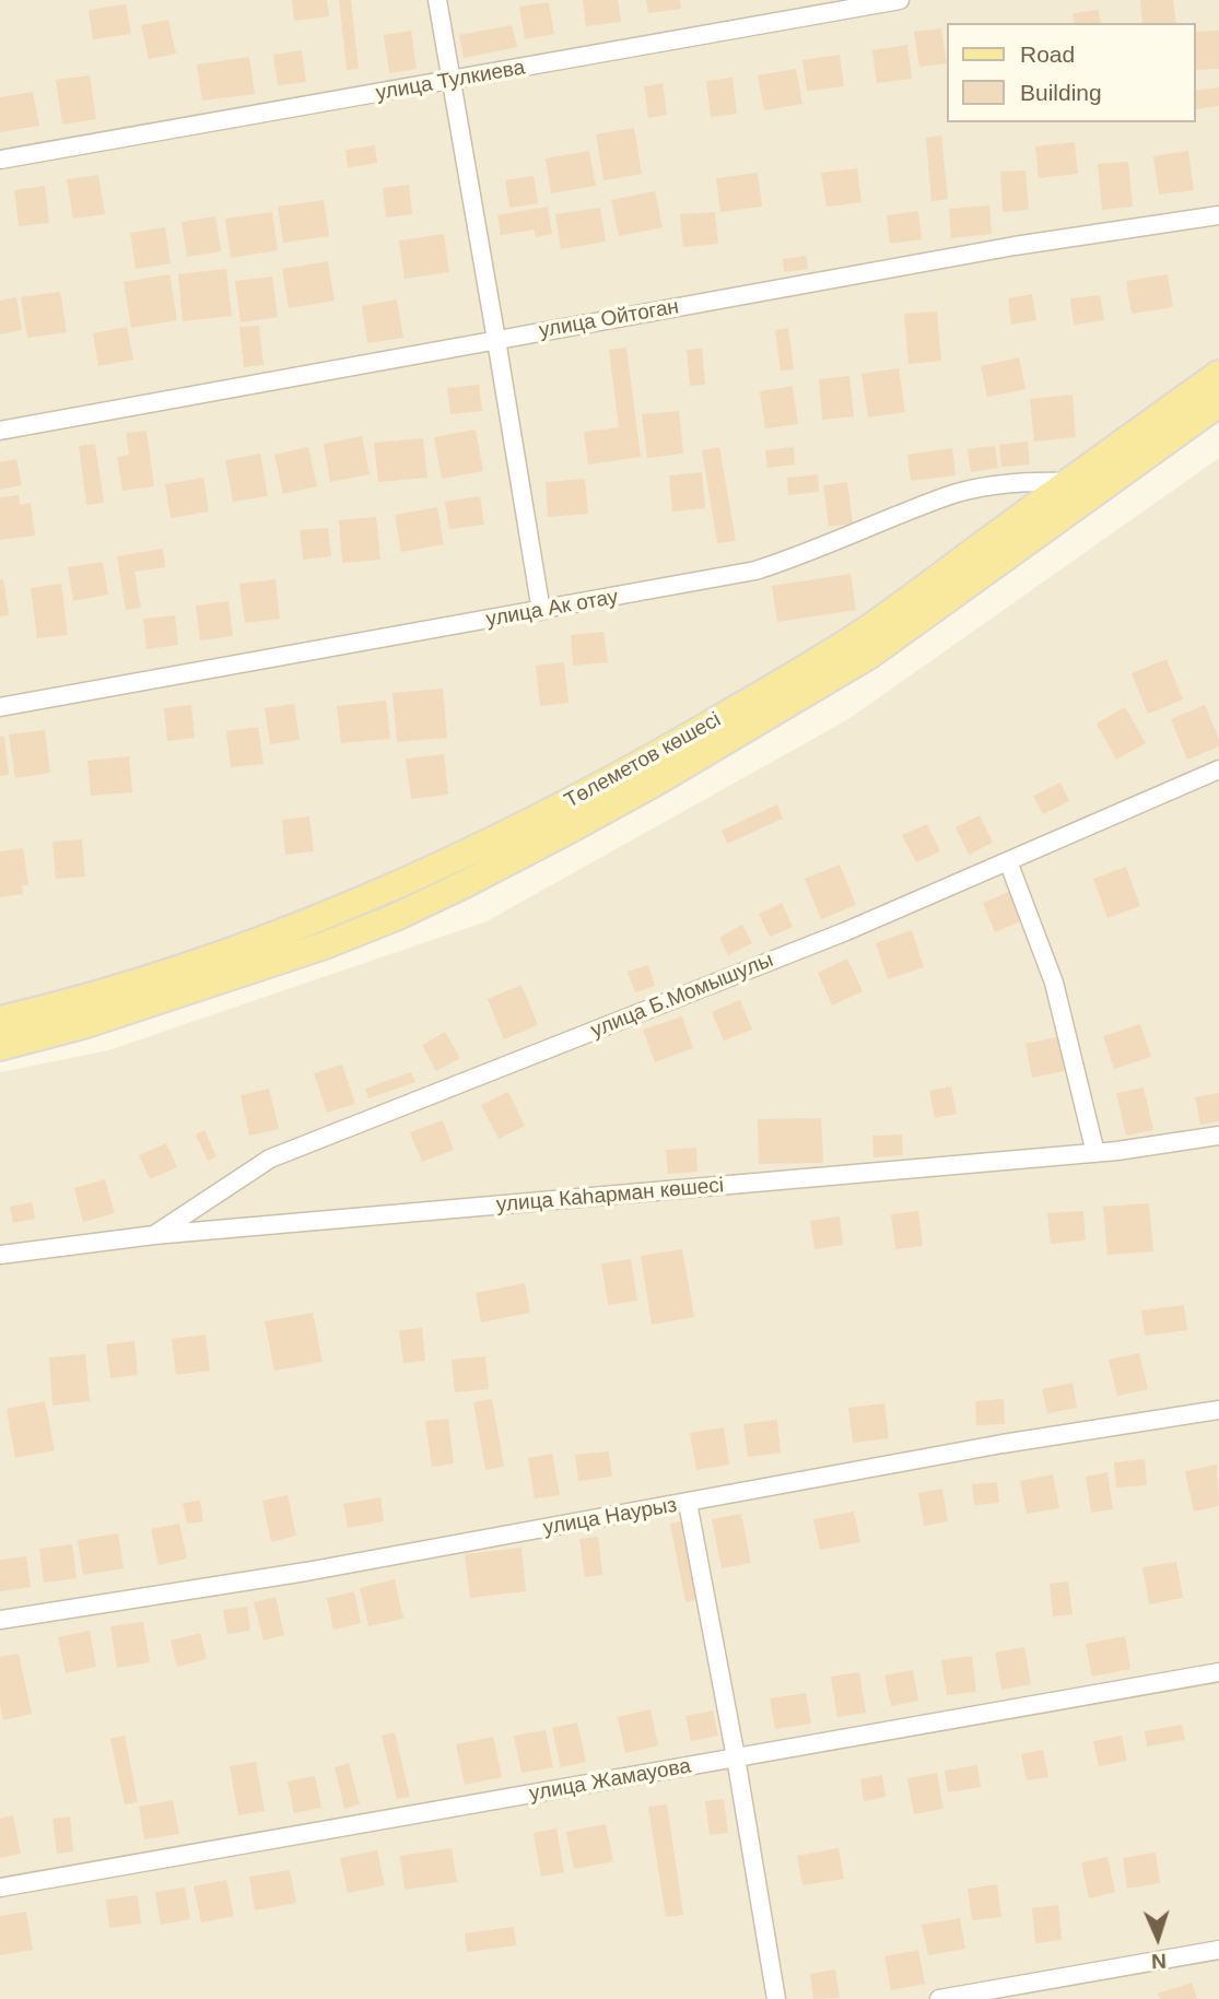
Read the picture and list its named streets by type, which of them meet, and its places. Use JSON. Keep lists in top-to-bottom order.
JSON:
{
  "streets": {
    "main road": ["Төлеметов көшесі"],
    "street": [
      "улица Тулкиева",
      "улица Ойтоган",
      "улица Ак отау",
      "улица Б.Момышулы",
      "улица Каһарман көшесі",
      "улица Наурыз",
      "улица Жамауова"
    ]
  },
  "crossings": [
    ["улица Ак отау", "Төлеметов көшесі"],
    ["улица Б.Момышулы", "улица Каһарман көшесі"]
  ],
  "legend": ["Road", "Building"],
  "north": "bottom"
}
